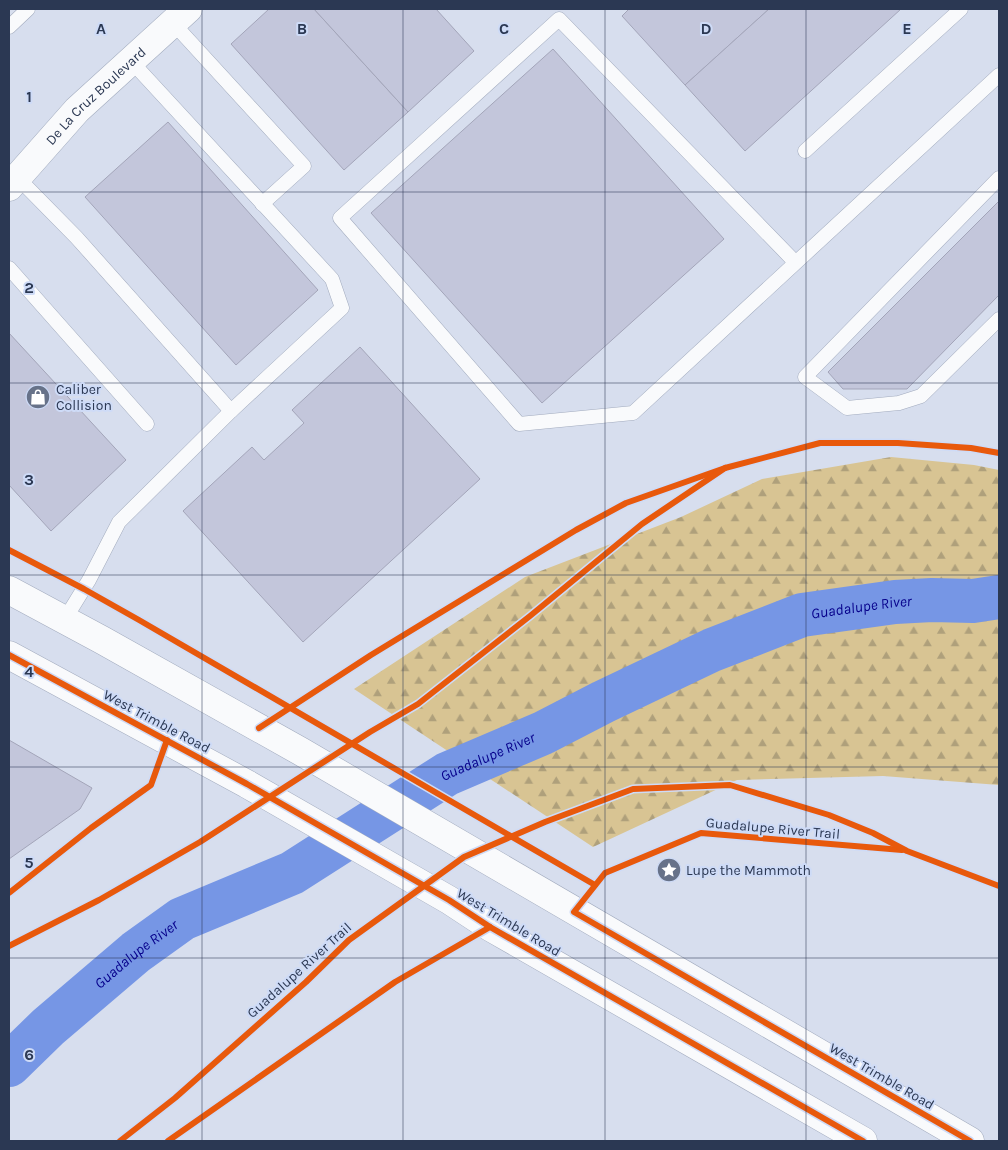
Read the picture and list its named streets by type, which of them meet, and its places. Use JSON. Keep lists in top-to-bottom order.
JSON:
{
  "streets": {
    "main road": ["De La Cruz Boulevard", "West Trimble Road"],
    "cycle path": ["Guadalupe River Trail"]
  },
  "water": ["Guadalupe River"],
  "places": {
    "shop": ["Caliber Collision"],
    "place": ["Lupe the Mammoth"]
  },
  "grid": {
    "columns": [
      "A",
      "B",
      "C",
      "D",
      "E"
    ],
    "rows": [
      "1",
      "2",
      "3",
      "4",
      "5",
      "6"
    ]
  }
}
